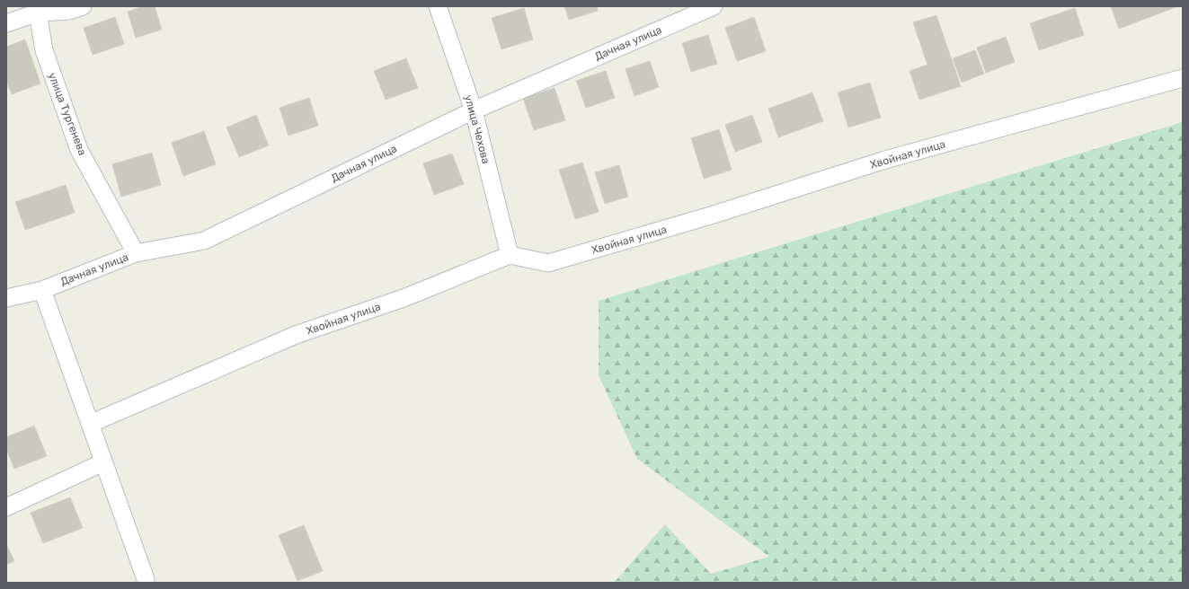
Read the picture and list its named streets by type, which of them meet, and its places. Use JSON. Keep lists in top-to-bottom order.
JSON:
{
  "streets": {
    "street": [
      "Дачная улица",
      "улица Тургенева",
      "улица Чехова",
      "Хвойная улица"
    ]
  },
  "crossings": [
    ["Дачная улица", "улица Тургенева"],
    ["Дачная улица", "улица Чехова"],
    ["улица Чехова", "Хвойная улица"]
  ]
}
